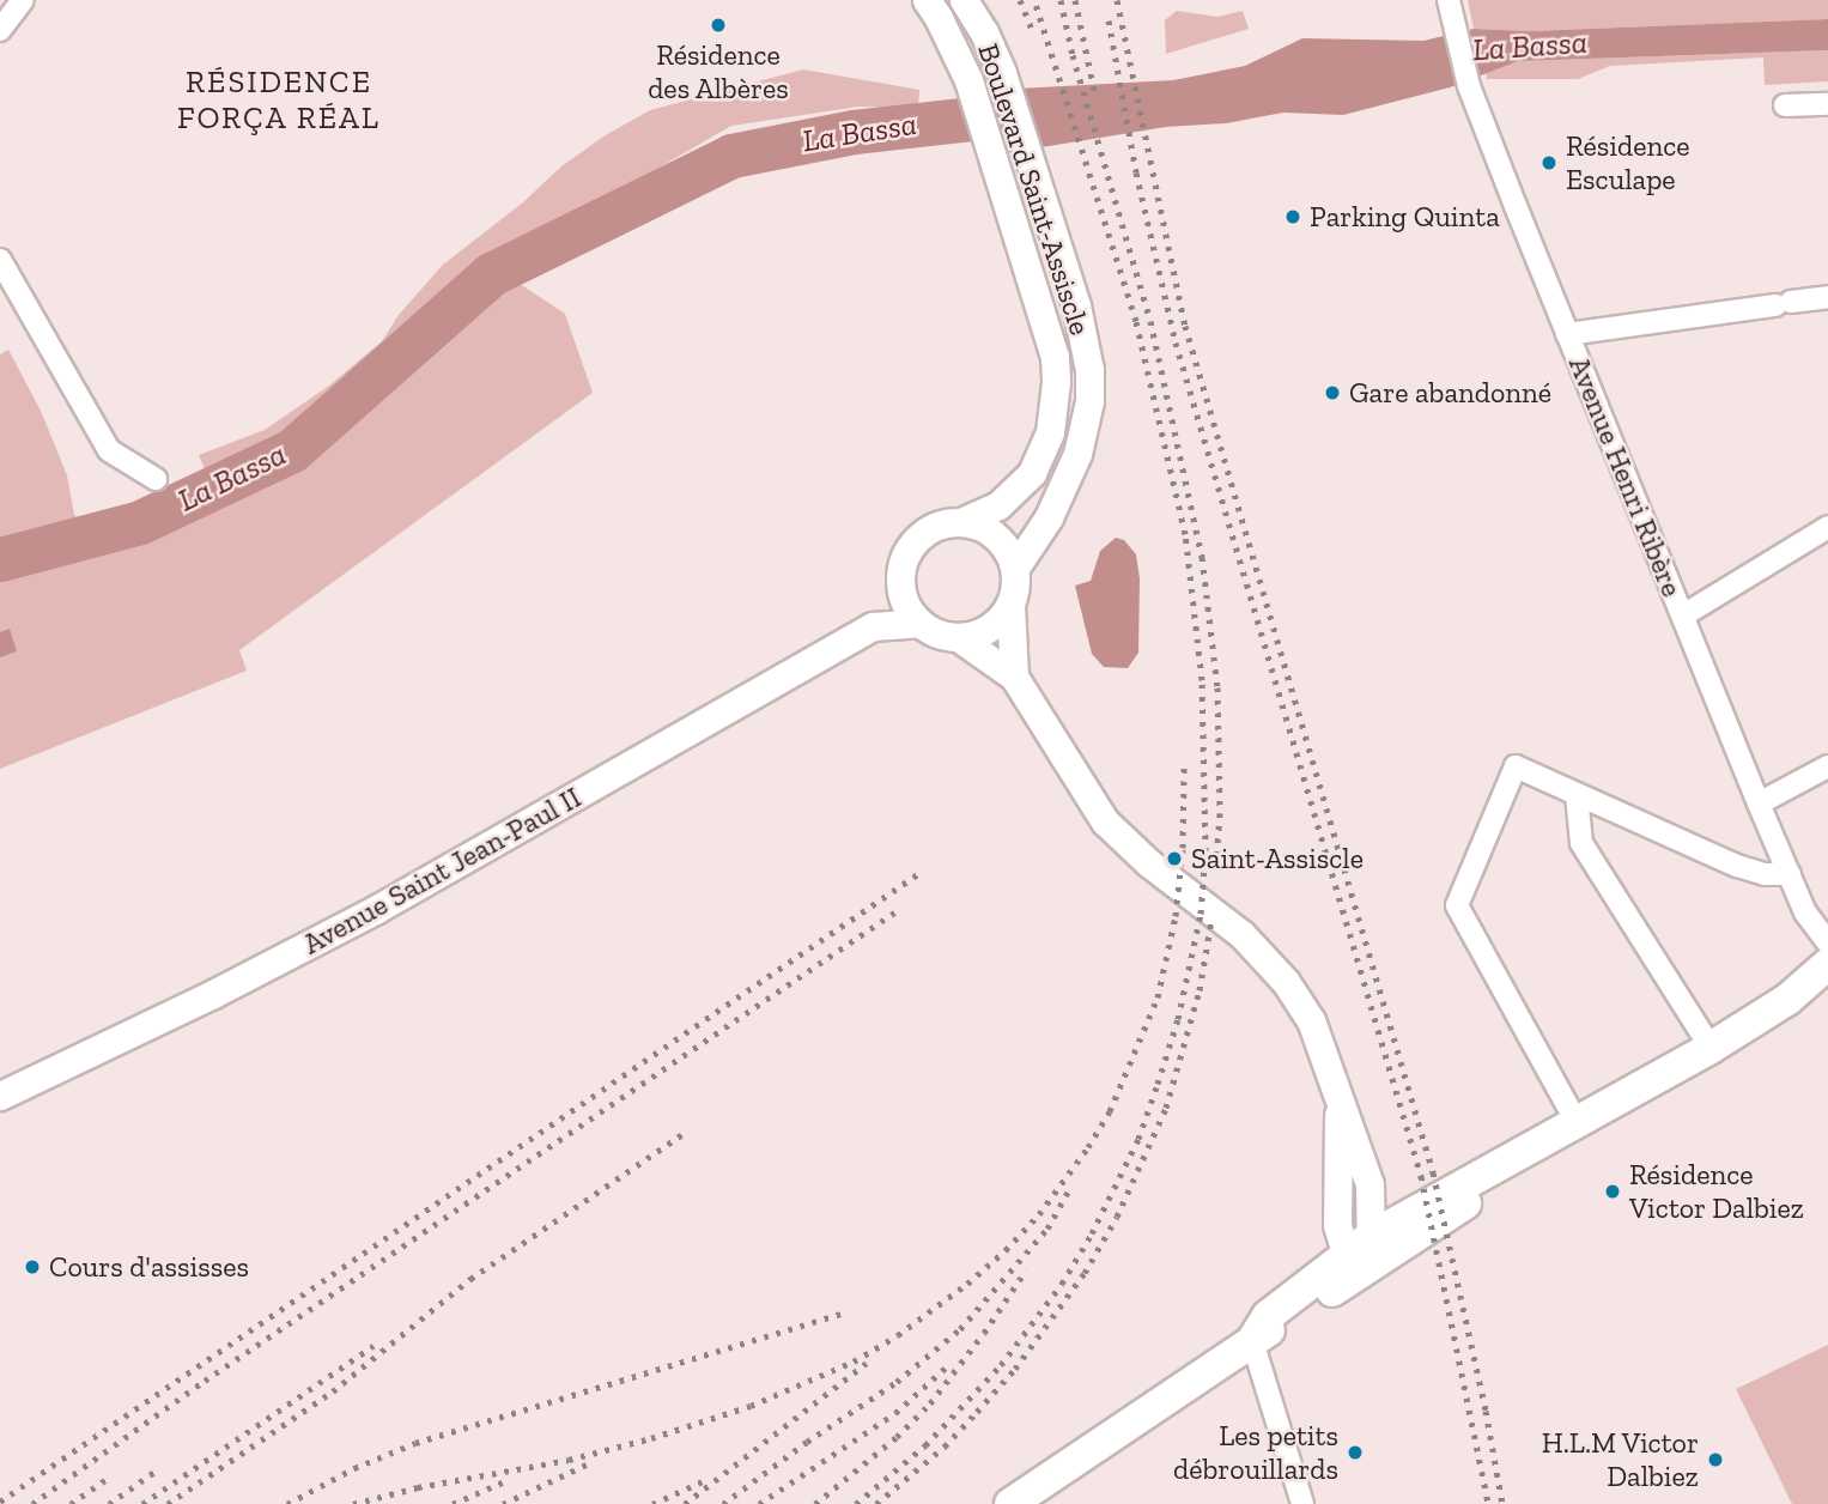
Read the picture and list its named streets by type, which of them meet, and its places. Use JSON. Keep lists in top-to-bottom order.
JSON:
{
  "streets": {
    "street": ["Boulevard Saint-Assiscle", "Avenue Henri Ribère", "Avenue Saint Jean-Paul II"]
  },
  "crossings": [
    ["Boulevard Saint-Assiscle", "Avenue Saint Jean-Paul II"]
  ],
  "districts": ["RÉSIDENCE FORÇA RÉAL"],
  "water": ["La Bassa"],
  "places": [
    "Résidence des Albères",
    "Résidence Esculape",
    "Parking Quinta",
    "Gare abandonné",
    "Saint-Assiscle",
    "Résidence Victor Dalbiez",
    "Cours d'assisses",
    "Les petits débrouillards",
    "H.L.M Victor Dalbiez"
  ]
}
